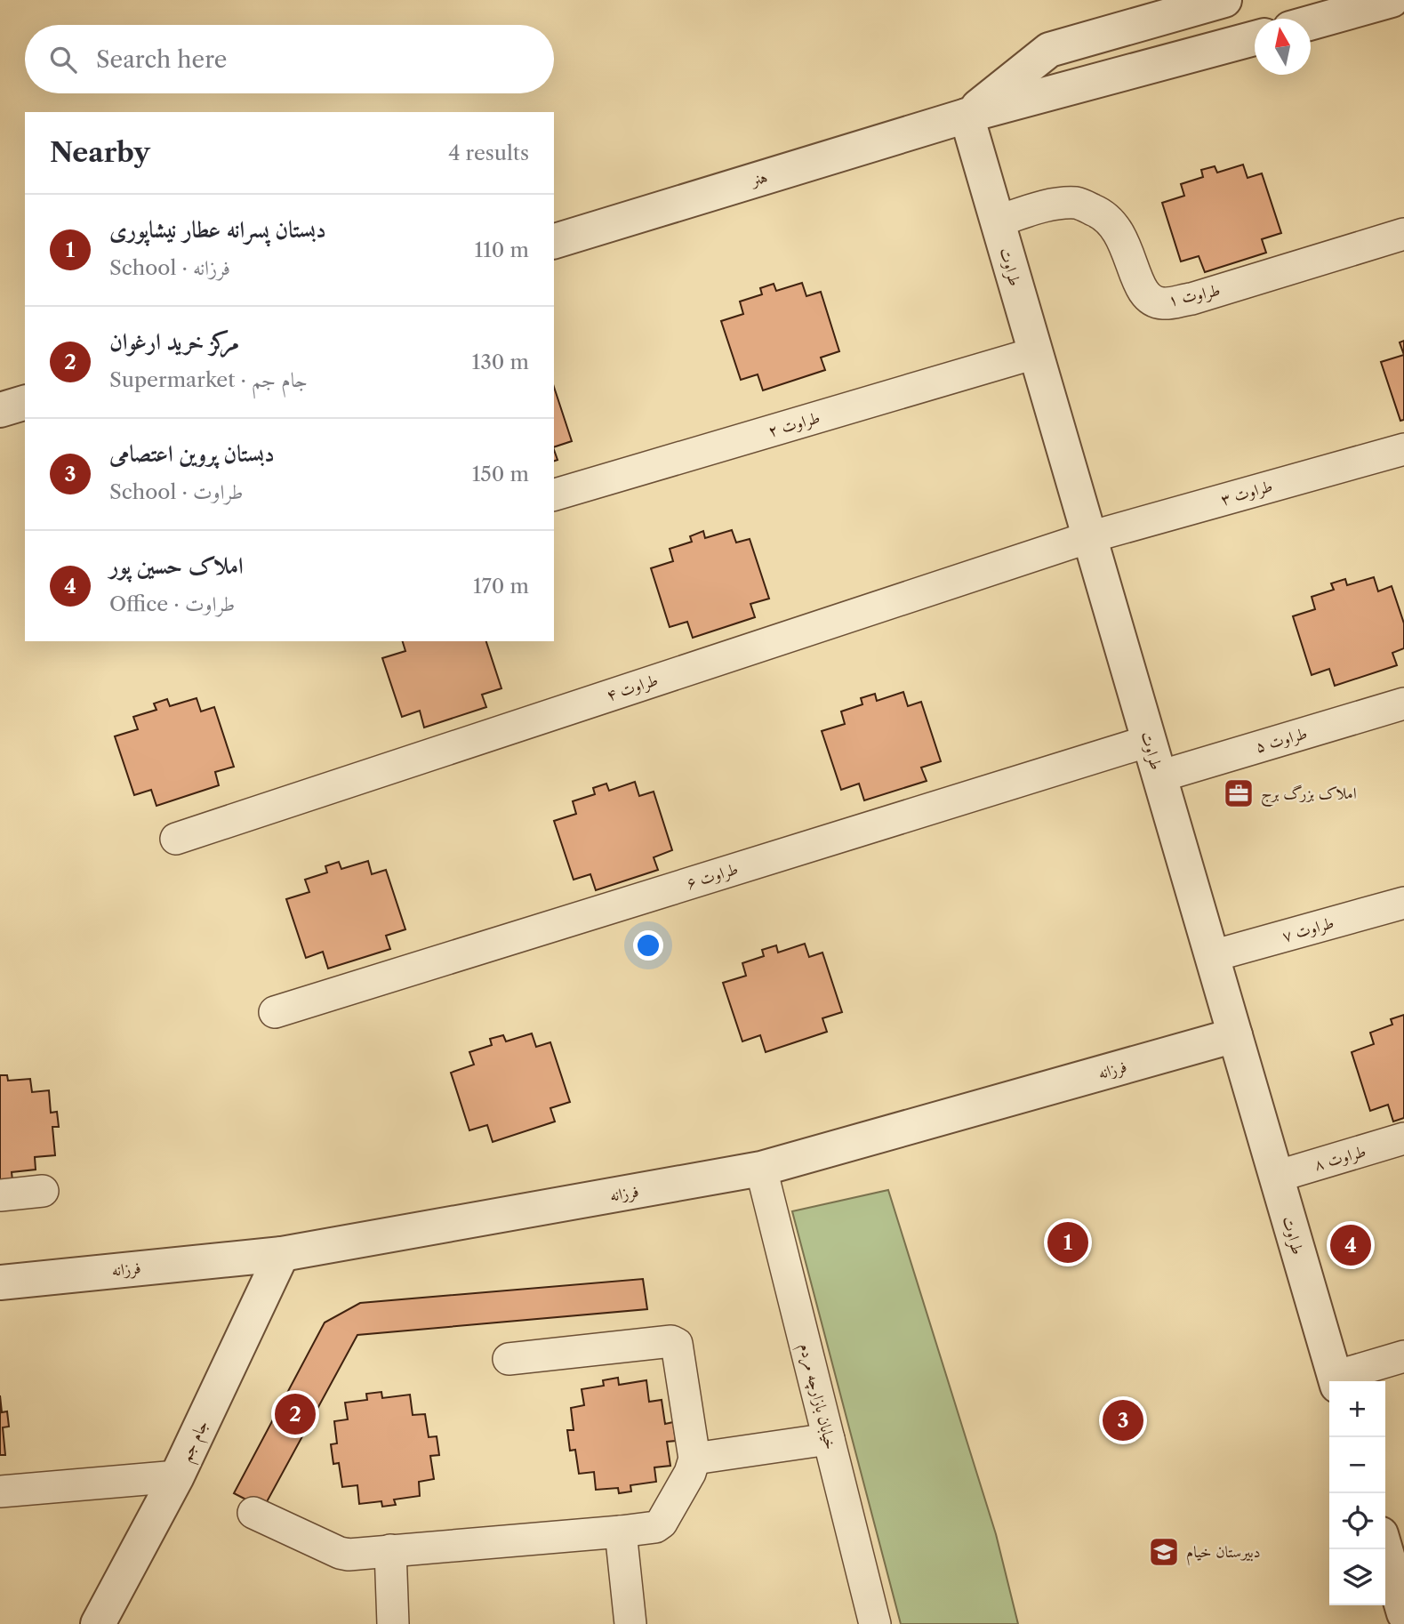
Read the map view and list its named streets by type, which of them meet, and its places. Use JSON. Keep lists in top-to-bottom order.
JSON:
{
  "streets": {
    "street": [
      "هنر",
      "طراوت",
      "طراوت ۱",
      "طراوت ۲",
      "طراوت ۳",
      "طراوت ۴",
      "طراوت ۵",
      "طراوت ۶",
      "طراوت ۷",
      "فرزانه",
      "طراوت ۸",
      "خیابان بازارچه مردم",
      "جام جم"
    ]
  },
  "crossings": [
    ["هنر", "طراوت"],
    ["طراوت", "طراوت ۱"],
    ["طراوت", "طراوت ۲"],
    ["طراوت", "طراوت ۳"],
    ["طراوت", "طراوت ۴"],
    ["طراوت", "طراوت ۵"],
    ["طراوت", "طراوت ۶"],
    ["طراوت", "طراوت ۷"],
    ["طراوت", "فرزانه"],
    ["طراوت", "طراوت ۸"],
    ["طراوت ۳", "طراوت ۴"],
    ["فرزانه", "خیابان بازارچه مردم"],
    ["فرزانه", "جام جم"]
  ],
  "places": {
    "office": ["املاک بزرگ برج"],
    "school or university": ["دبیرستان خیام"]
  },
  "north": "top",
  "page": {
    "search": "Search here",
    "heading": ["Nearby", "4 results"],
    "list": [
      {
        "mark": "1",
        "name": "دبستان پسرانه عطار نیشاپوری",
        "note": "School · فرزانه",
        "value": "110 m"
      },
      {
        "mark": "2",
        "name": "مرکز خرید ارغوان",
        "note": "Supermarket · جام جم",
        "value": "130 m"
      },
      {
        "mark": "3",
        "name": "دبستان پروین اعتصامی",
        "note": "School · طراوت",
        "value": "150 m"
      },
      {
        "mark": "4",
        "name": "املاک حسین پور",
        "note": "Office · طراوت",
        "value": "170 m"
      }
    ],
    "pins": [
      "1",
      "4",
      "2",
      "3"
    ],
    "map_buttons": ["+", "−"]
  }
}
